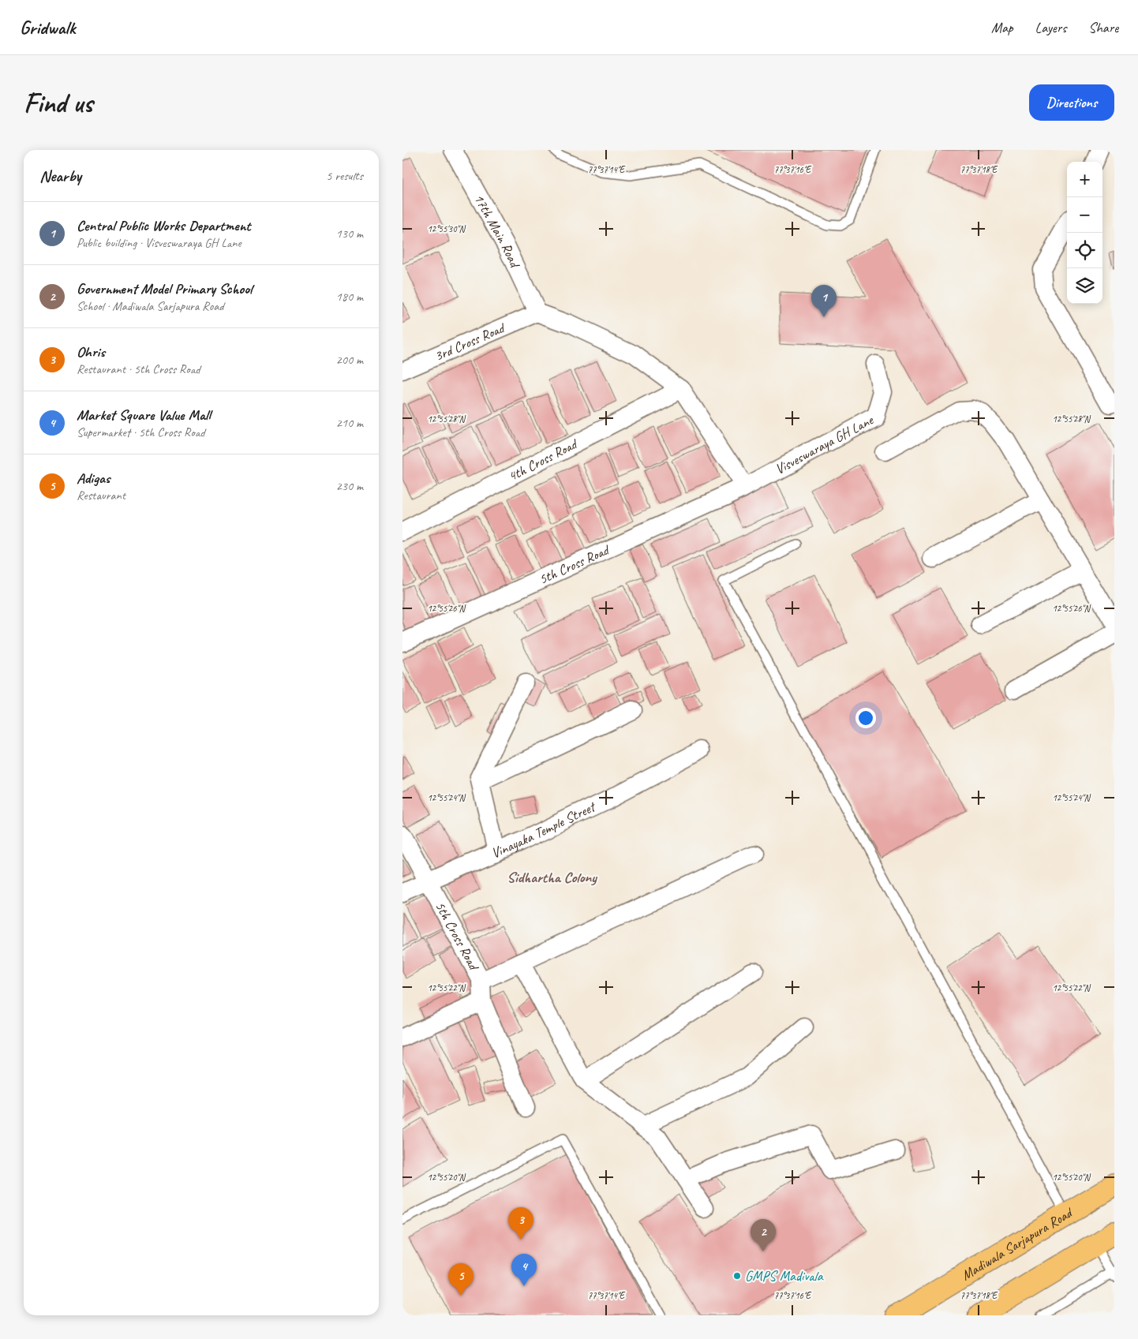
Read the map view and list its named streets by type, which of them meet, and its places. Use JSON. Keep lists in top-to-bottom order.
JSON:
{
  "streets": {
    "main road": ["Madiwala Sarjapura Road"],
    "street": [
      "17th Main Road",
      "3rd Cross Road",
      "Visveswaraya GH Lane",
      "4th Cross Road",
      "5th Cross Road",
      "Vinayaka Temple Street"
    ]
  },
  "crossings": [
    ["17th Main Road", "3rd Cross Road"],
    ["Visveswaraya GH Lane", "5th Cross Road"],
    ["5th Cross Road", "Vinayaka Temple Street"]
  ],
  "districts": ["Sidhartha Colony"],
  "places": ["GMPS Madivala"],
  "page": {
    "header": "Gridwalk",
    "nav": ["Map", "Layers", "Share"],
    "buttons": "Directions",
    "title": "Find us",
    "heading": ["Nearby", "5 results"],
    "map_buttons": ["+", "−"],
    "list": [
      {
        "mark": "1",
        "name": "Central Public Works Department",
        "note": "Public building · Visveswaraya GH Lane",
        "value": "130 m"
      },
      {
        "mark": "2",
        "name": "Government Model Primary School",
        "note": "School · Madiwala Sarjapura Road",
        "value": "180 m"
      },
      {
        "mark": "3",
        "name": "Ohris",
        "note": "Restaurant · 5th Cross Road",
        "value": "200 m"
      },
      {
        "mark": "4",
        "name": "Market Square Value Mall",
        "note": "Supermarket · 5th Cross Road",
        "value": "210 m"
      },
      {
        "mark": "5",
        "name": "Adigas",
        "note": "Restaurant",
        "value": "230 m"
      }
    ],
    "pins": [
      "1",
      "3",
      "2",
      "4",
      "5"
    ]
  },
  "coordinates": [
    "77°37'14\"E",
    "77°37'16\"E",
    "77°37'18\"E",
    "12°55'30\"N",
    "12°55'28\"N",
    "12°55'26\"N",
    "12°55'24\"N",
    "12°55'22\"N",
    "12°55'20\"N"
  ]
}
